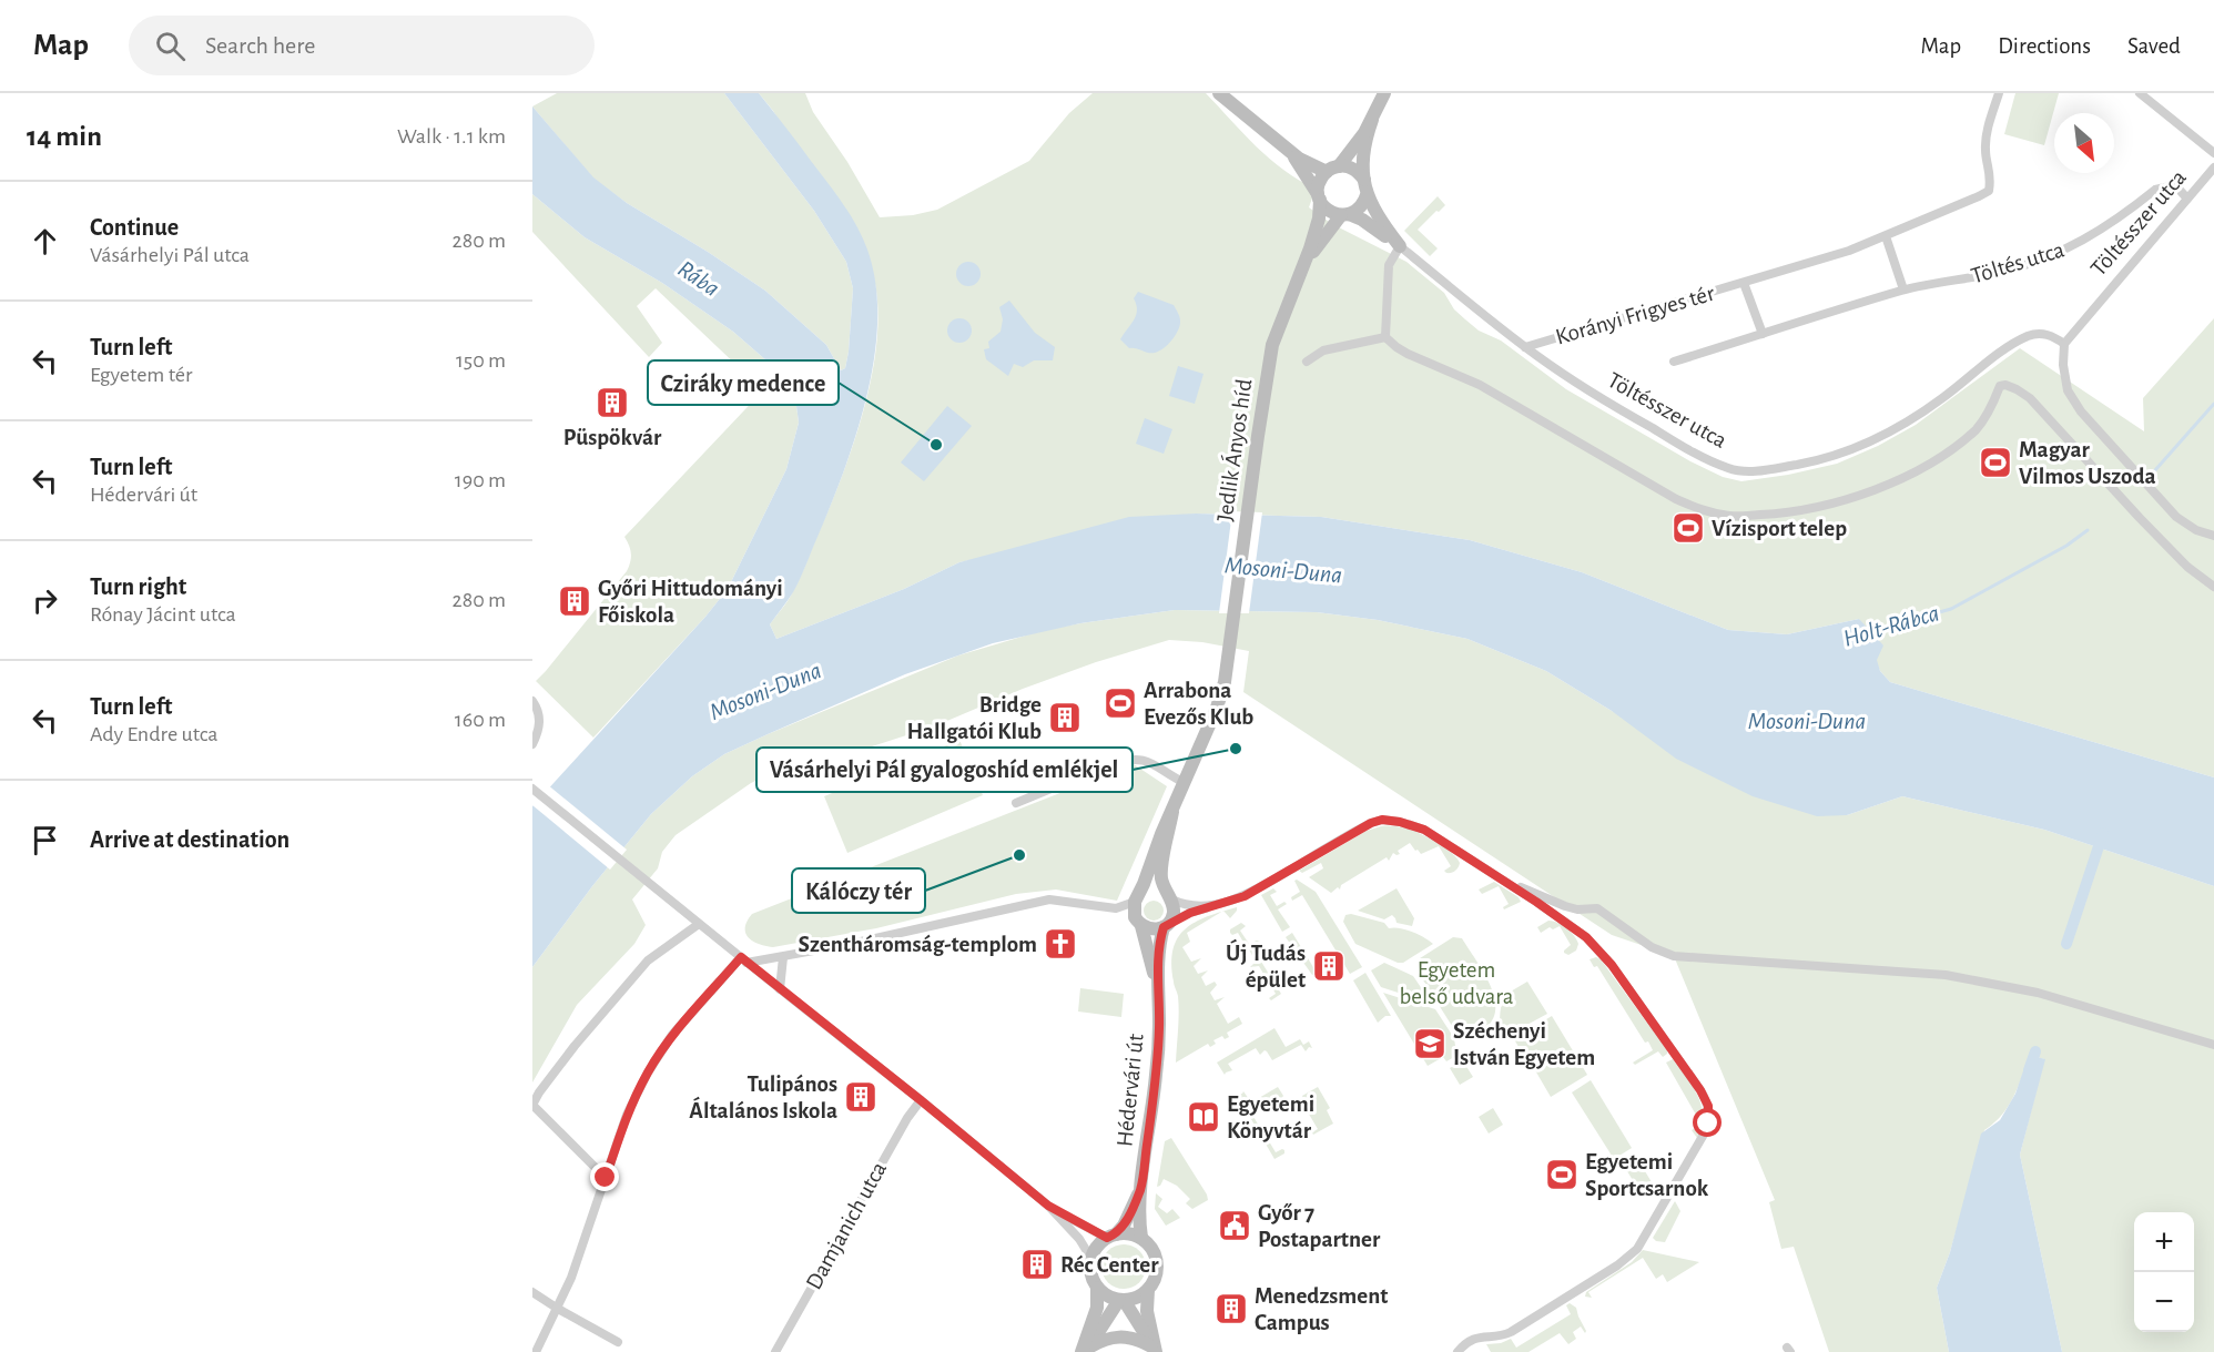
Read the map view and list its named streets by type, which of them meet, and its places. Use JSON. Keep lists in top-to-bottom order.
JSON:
{
  "streets": {
    "street": [
      "Töltésszer utca",
      "Töltés utca",
      "Korányi Frigyes tér",
      "Jedlik Ányos híd",
      "Hédervári út",
      "Damjanich utca"
    ]
  },
  "crossings": [
    ["Töltésszer utca", "Töltés utca"],
    ["Töltésszer utca", "Korányi Frigyes tér"]
  ],
  "water": ["Rába", "Mosoni-Duna", "Holt-Rábca"],
  "parks": ["Egyetem belső udvara"],
  "places": {
    "building": [
      "Püspökvár",
      "Győri Hittudományi Főiskola",
      "Bridge Hallgatói Klub",
      "Új Tudás épület",
      "Tulipános Általános Iskola",
      "Réc Center",
      "Menedzsment Campus"
    ],
    "other": ["Cziráky medence", "Vásárhelyi Pál gyalogoshíd emlékjel", "Kálóczy tér"],
    "sports": [
      "Magyar Vilmos Uszoda",
      "Vízisport telep",
      "Arrabona Evezős Klub",
      "Egyetemi Sportcsarnok"
    ],
    "church": ["Szentháromság-templom"],
    "school or university": ["Széchenyi István Egyetem"],
    "library": ["Egyetemi Könyvtár"],
    "public building": ["Győr 7 Postapartner"]
  },
  "north": "bottom right",
  "page": {
    "header": "Map",
    "search": "Search here",
    "nav": ["Map", "Directions", "Saved"],
    "heading": ["14 min", "Walk · 1.1 km"],
    "list": [
      ["Continue", "Vásárhelyi Pál utca", "280 m"],
      ["Turn left", "Egyetem tér", "150 m"],
      ["Turn left", "Hédervári út", "190 m"],
      ["Turn right", "Rónay Jácint utca", "280 m"],
      ["Turn left", "Ady Endre utca", "160 m"],
      "Arrive at destination"
    ],
    "map_buttons": ["+", "−"]
  }
}
